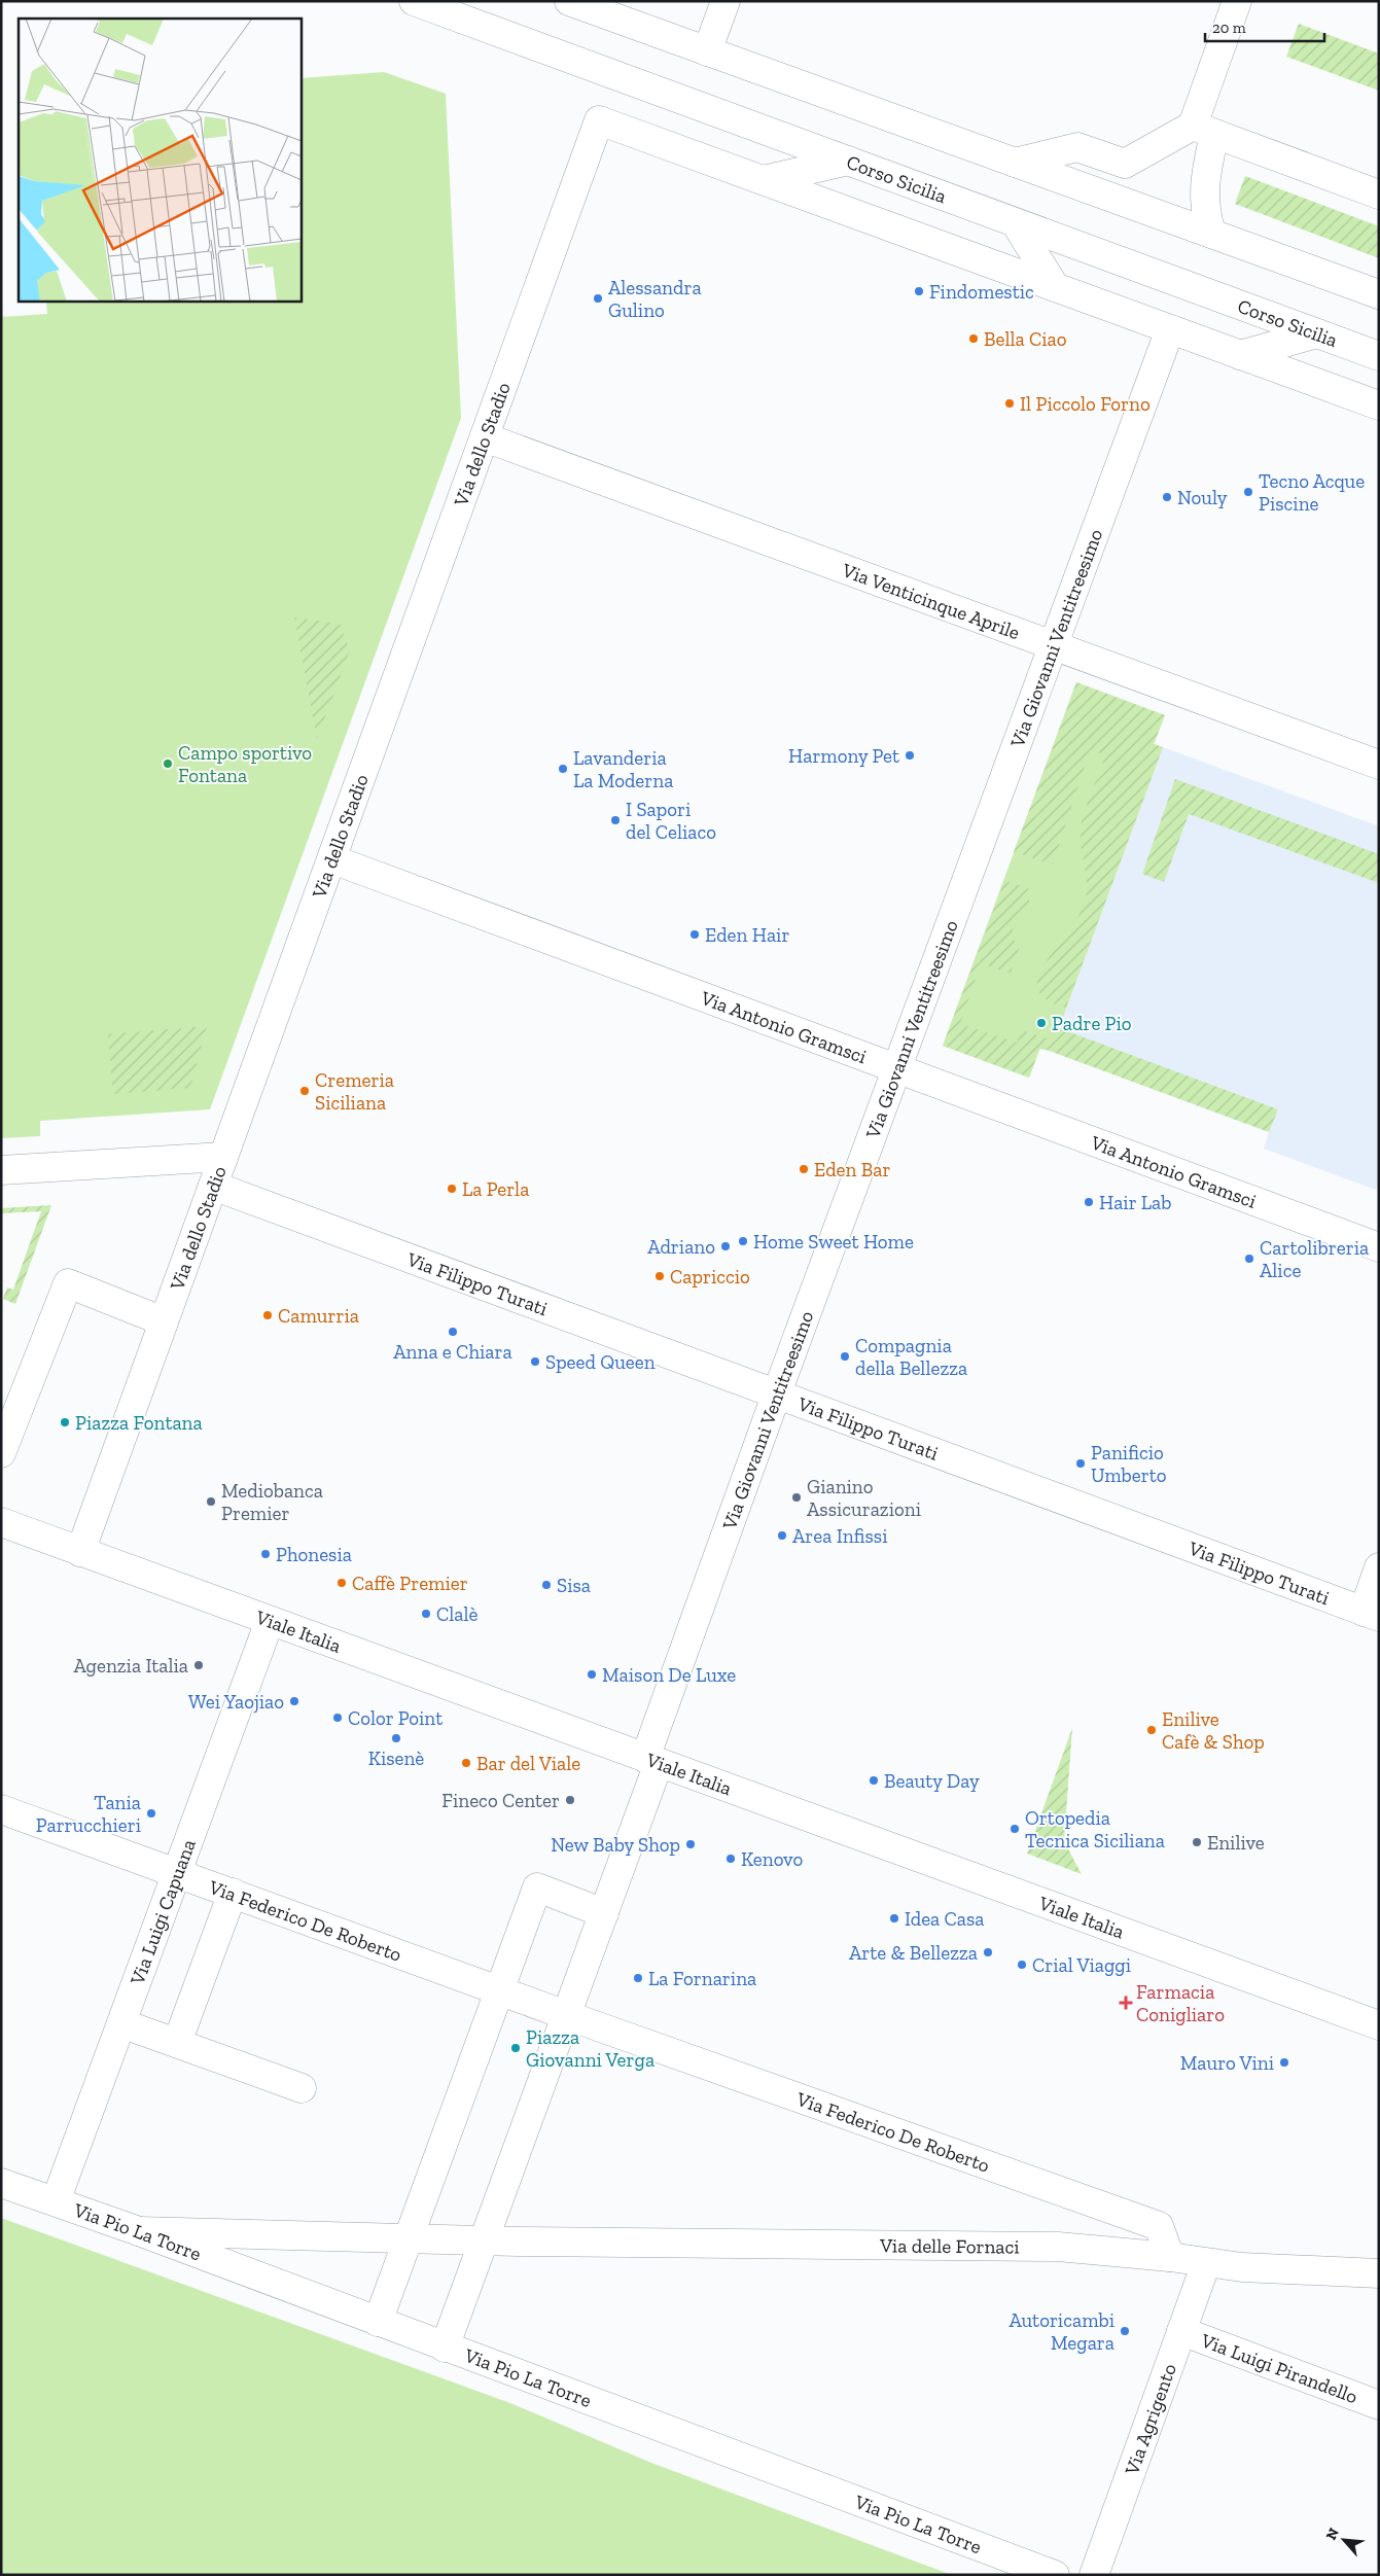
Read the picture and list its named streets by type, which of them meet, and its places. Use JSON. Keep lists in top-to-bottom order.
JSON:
{
  "streets": {
    "street": [
      "Corso Sicilia",
      "Via dello Stadio",
      "Via Venticinque Aprile",
      "Via Giovanni Ventitreesimo",
      "Via Antonio Gramsci",
      "Via Filippo Turati",
      "Viale Italia",
      "Via Luigi Capuana",
      "Via Federico De Roberto",
      "Via Pio La Torre",
      "Via delle Fornaci",
      "Via Luigi Pirandello",
      "Via Agrigento"
    ]
  },
  "crossings": [
    ["Via dello Stadio", "Via Venticinque Aprile"],
    ["Via dello Stadio", "Via Antonio Gramsci"],
    ["Via dello Stadio", "Via Filippo Turati"],
    ["Via dello Stadio", "Viale Italia"],
    ["Via Venticinque Aprile", "Via Giovanni Ventitreesimo"],
    ["Via Giovanni Ventitreesimo", "Via Antonio Gramsci"],
    ["Via Giovanni Ventitreesimo", "Via Filippo Turati"],
    ["Via Giovanni Ventitreesimo", "Viale Italia"],
    ["Via Giovanni Ventitreesimo", "Via Federico De Roberto"],
    ["Via Giovanni Ventitreesimo", "Via Pio La Torre"],
    ["Via Giovanni Ventitreesimo", "Via delle Fornaci"],
    ["Viale Italia", "Via Luigi Capuana"],
    ["Via Luigi Capuana", "Via Federico De Roberto"],
    ["Via Luigi Capuana", "Via Pio La Torre"],
    ["Via Federico De Roberto", "Via delle Fornaci"],
    ["Via Pio La Torre", "Via delle Fornaci"],
    ["Via delle Fornaci", "Via Agrigento"],
    ["Via Luigi Pirandello", "Via Agrigento"]
  ],
  "places": {
    "other": [
      "Findomestic",
      "Alessandra Gulino",
      "Bella Ciao",
      "Il Piccolo Forno",
      "Tecno Acque Piscine",
      "Nouly",
      "Harmony Pet",
      "Campo sportivo Fontana",
      "Lavanderia La Moderna",
      "I Sapori del Celiaco",
      "Eden Hair",
      "Padre Pio",
      "Cremeria Siciliana",
      "Eden Bar",
      "La Perla",
      "Hair Lab",
      "Home Sweet Home",
      "Adriano",
      "Cartolibreria Alice",
      "Capriccio",
      "Camurria",
      "Anna e Chiara",
      "Compagnia della Bellezza",
      "Speed Queen",
      "Piazza Fontana",
      "Panificio Umberto",
      "Gianino Assicurazioni",
      "Mediobanca Premier",
      "Area Infissi",
      "Phonesia",
      "Caffè Premier",
      "Sisa",
      "Clalè",
      "Agenzia Italia",
      "Maison De Luxe",
      "Wei Yaojiao",
      "Color Point",
      "Enilive Cafè & Shop",
      "Kisenè",
      "Bar del Viale",
      "Beauty Day",
      "Fineco Center",
      "Tania Parrucchieri",
      "Ortopedia Tecnica Siciliana",
      "Enilive",
      "New Baby Shop",
      "Kenovo",
      "Idea Casa",
      "Arte & Bellezza",
      "Crial Viaggi",
      "La Fornarina",
      "Piazza Giovanni Verga",
      "Mauro Vini",
      "Autoricambi Megara"
    ],
    "health": ["Farmacia Conigliaro"]
  },
  "scale_bar": "20 m",
  "north": "top left"
}
